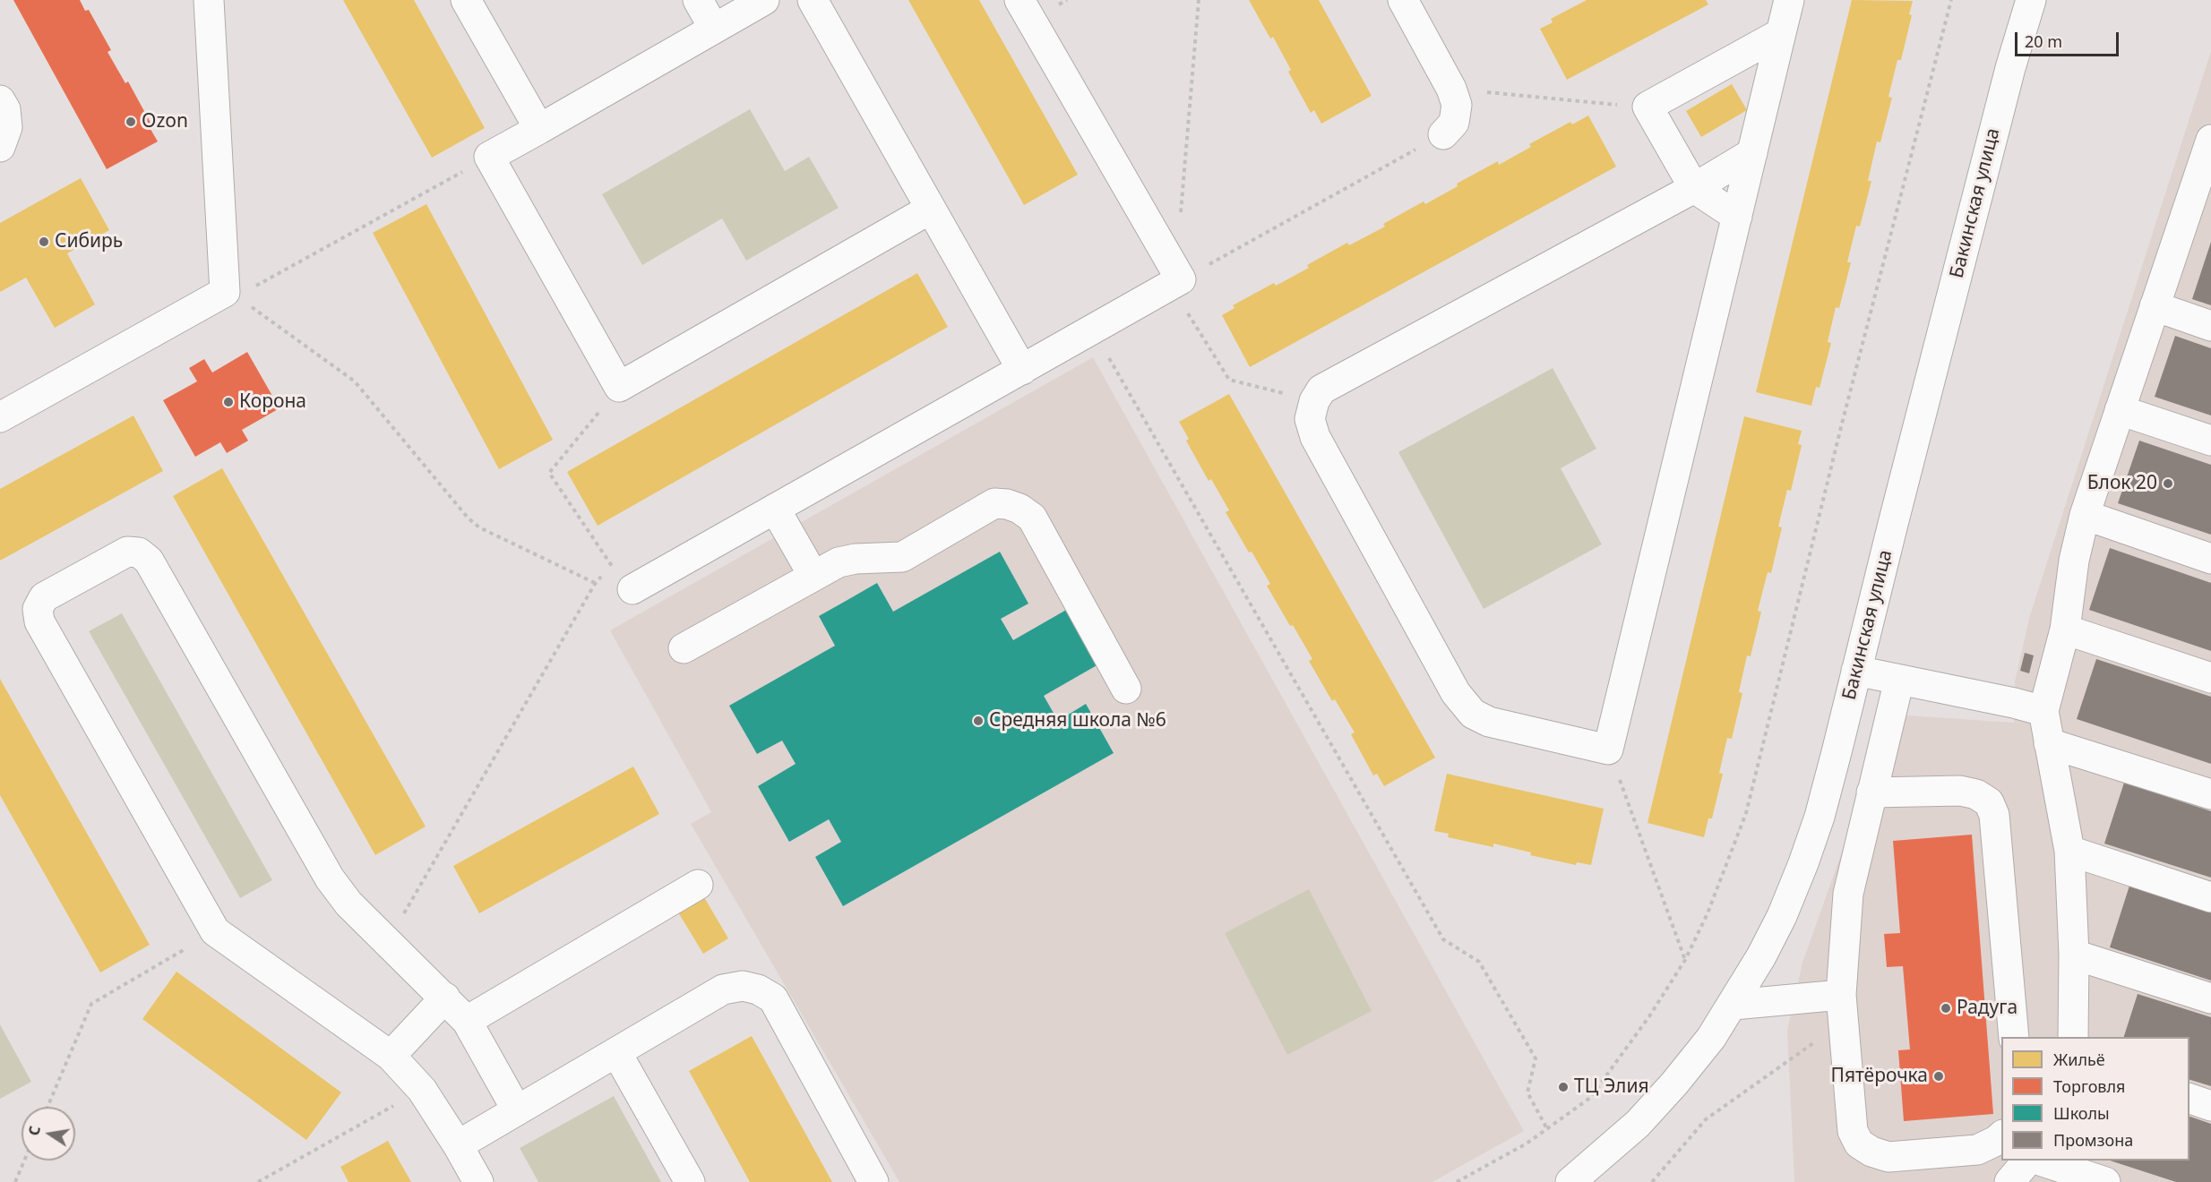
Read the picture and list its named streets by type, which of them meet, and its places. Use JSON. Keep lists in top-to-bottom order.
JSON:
{
  "streets": {
    "street": ["Бакинская улица"]
  },
  "places": [
    "Ozon",
    "Сибирь",
    "Корона",
    "Блок 20",
    "Средняя школа №6",
    "Радуга",
    "Пятёрочка",
    "ТЦ Элия"
  ],
  "legend": [
    "Жильё",
    "Торговля",
    "Школы",
    "Промзона"
  ],
  "scale_bar": "20 m",
  "north": "left"
}
